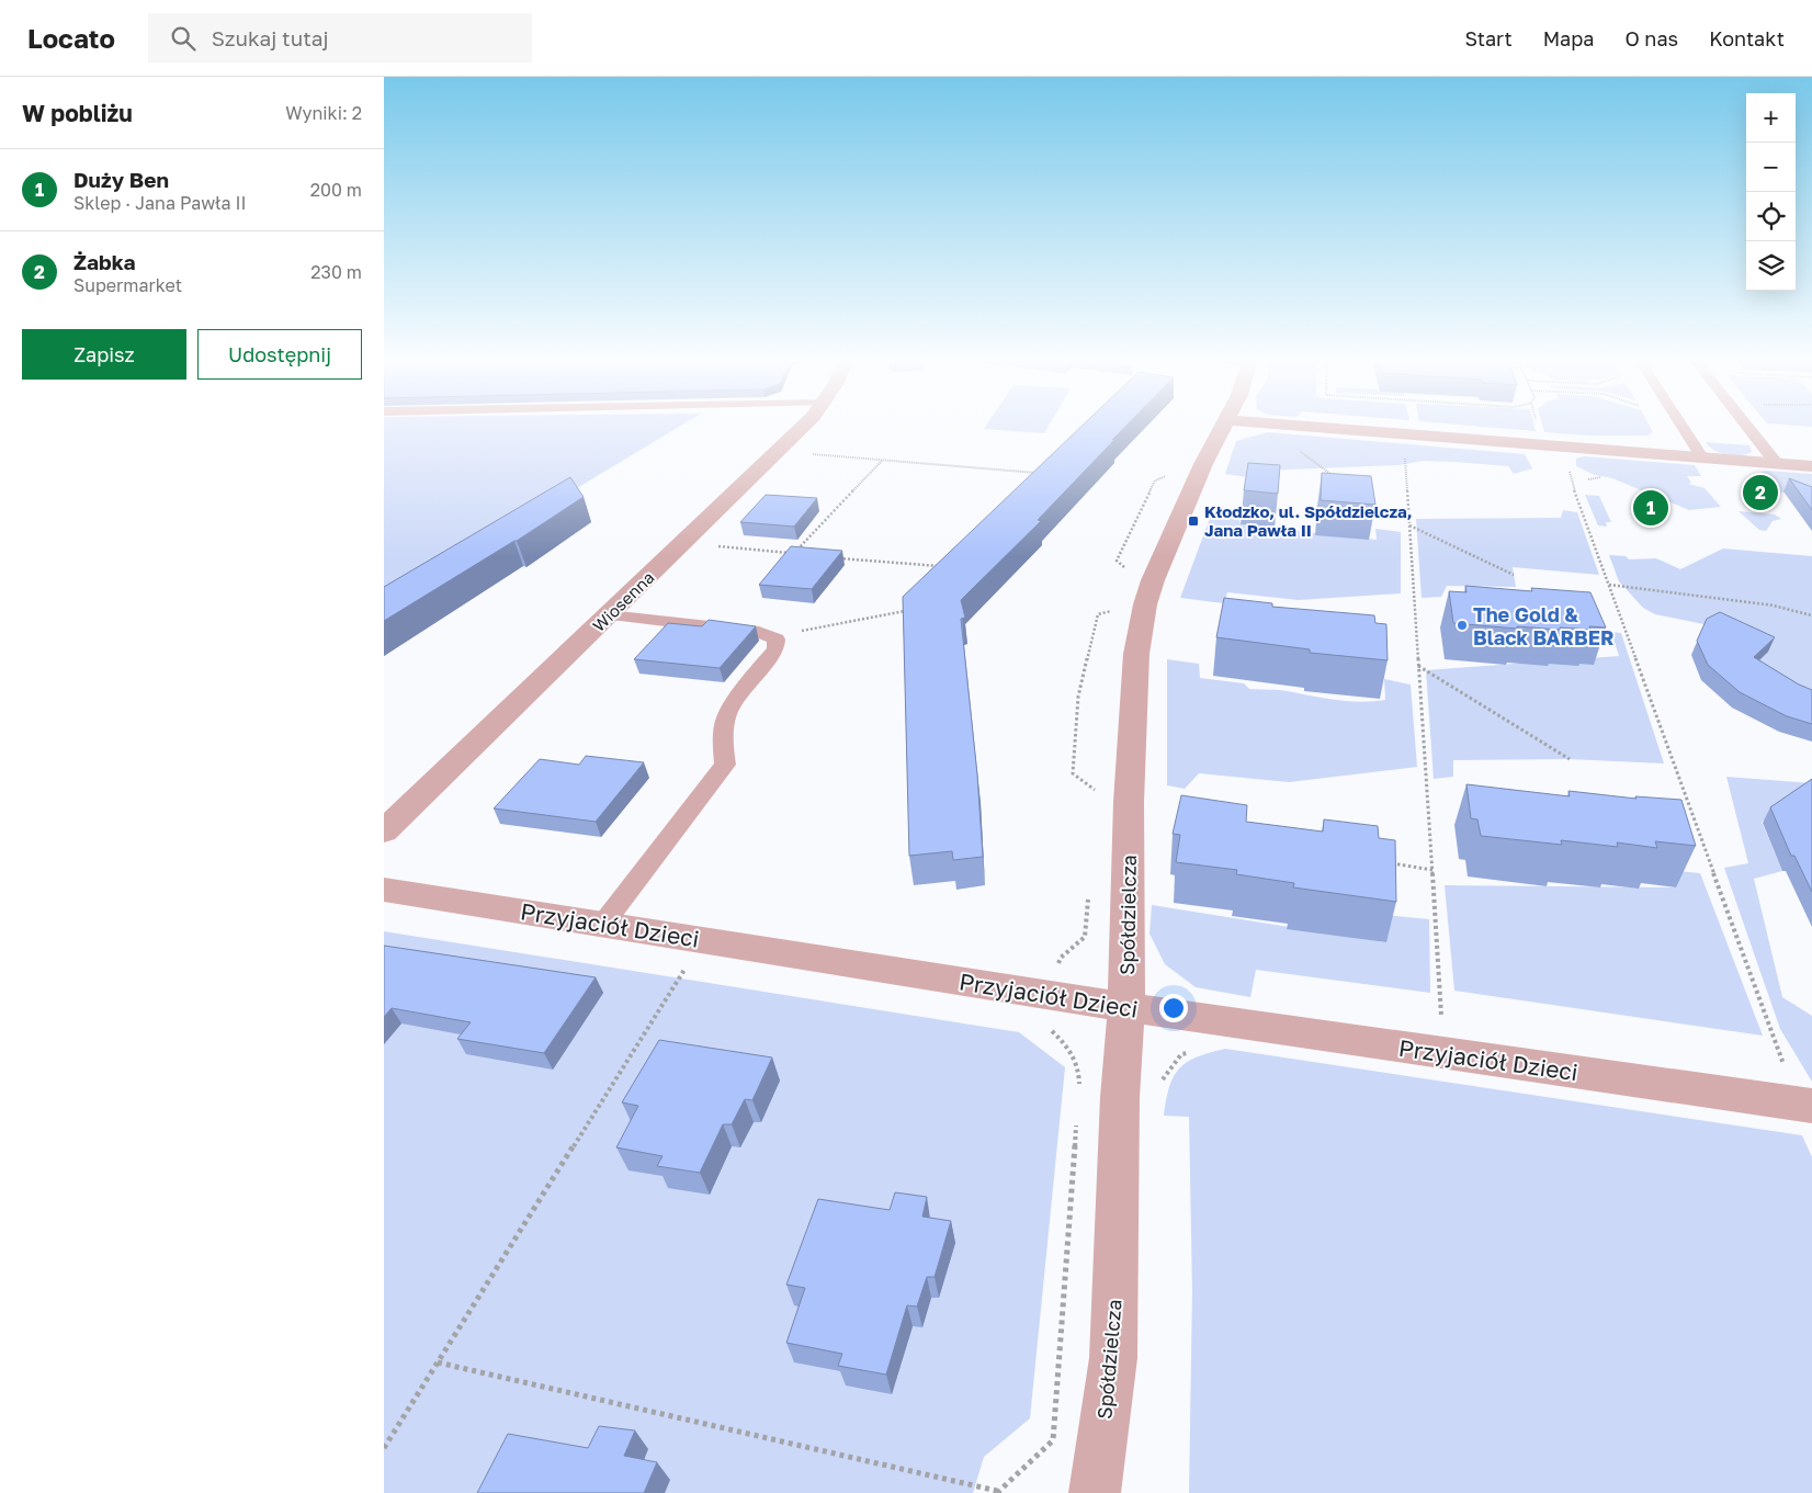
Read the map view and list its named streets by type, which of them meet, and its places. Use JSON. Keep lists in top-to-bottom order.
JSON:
{
  "streets": {
    "street": ["Wiosenna", "Spółdzielcza", "Przyjaciół Dzieci"]
  },
  "crossings": [
    ["Spółdzielcza", "Przyjaciół Dzieci"]
  ],
  "places": {
    "transit": ["Kłodzko, ul. Spółdzielcza, Jana Pawła II"],
    "other": ["The Gold & Black BARBER"]
  },
  "page": {
    "header": "Locato",
    "search": "Szukaj tutaj",
    "nav": [
      "Start",
      "Mapa",
      "O nas",
      "Kontakt"
    ],
    "heading": ["W pobliżu", "Wyniki: 2"],
    "map_buttons": ["+", "−"],
    "list": [
      {
        "mark": "1",
        "name": "Duży Ben",
        "note": "Sklep · Jana Pawła II",
        "value": "200 m"
      },
      {
        "mark": "2",
        "name": "Żabka",
        "note": "Supermarket",
        "value": "230 m"
      }
    ],
    "buttons": ["Zapisz", "Udostępnij"],
    "pins": ["2", "1"]
  }
}
